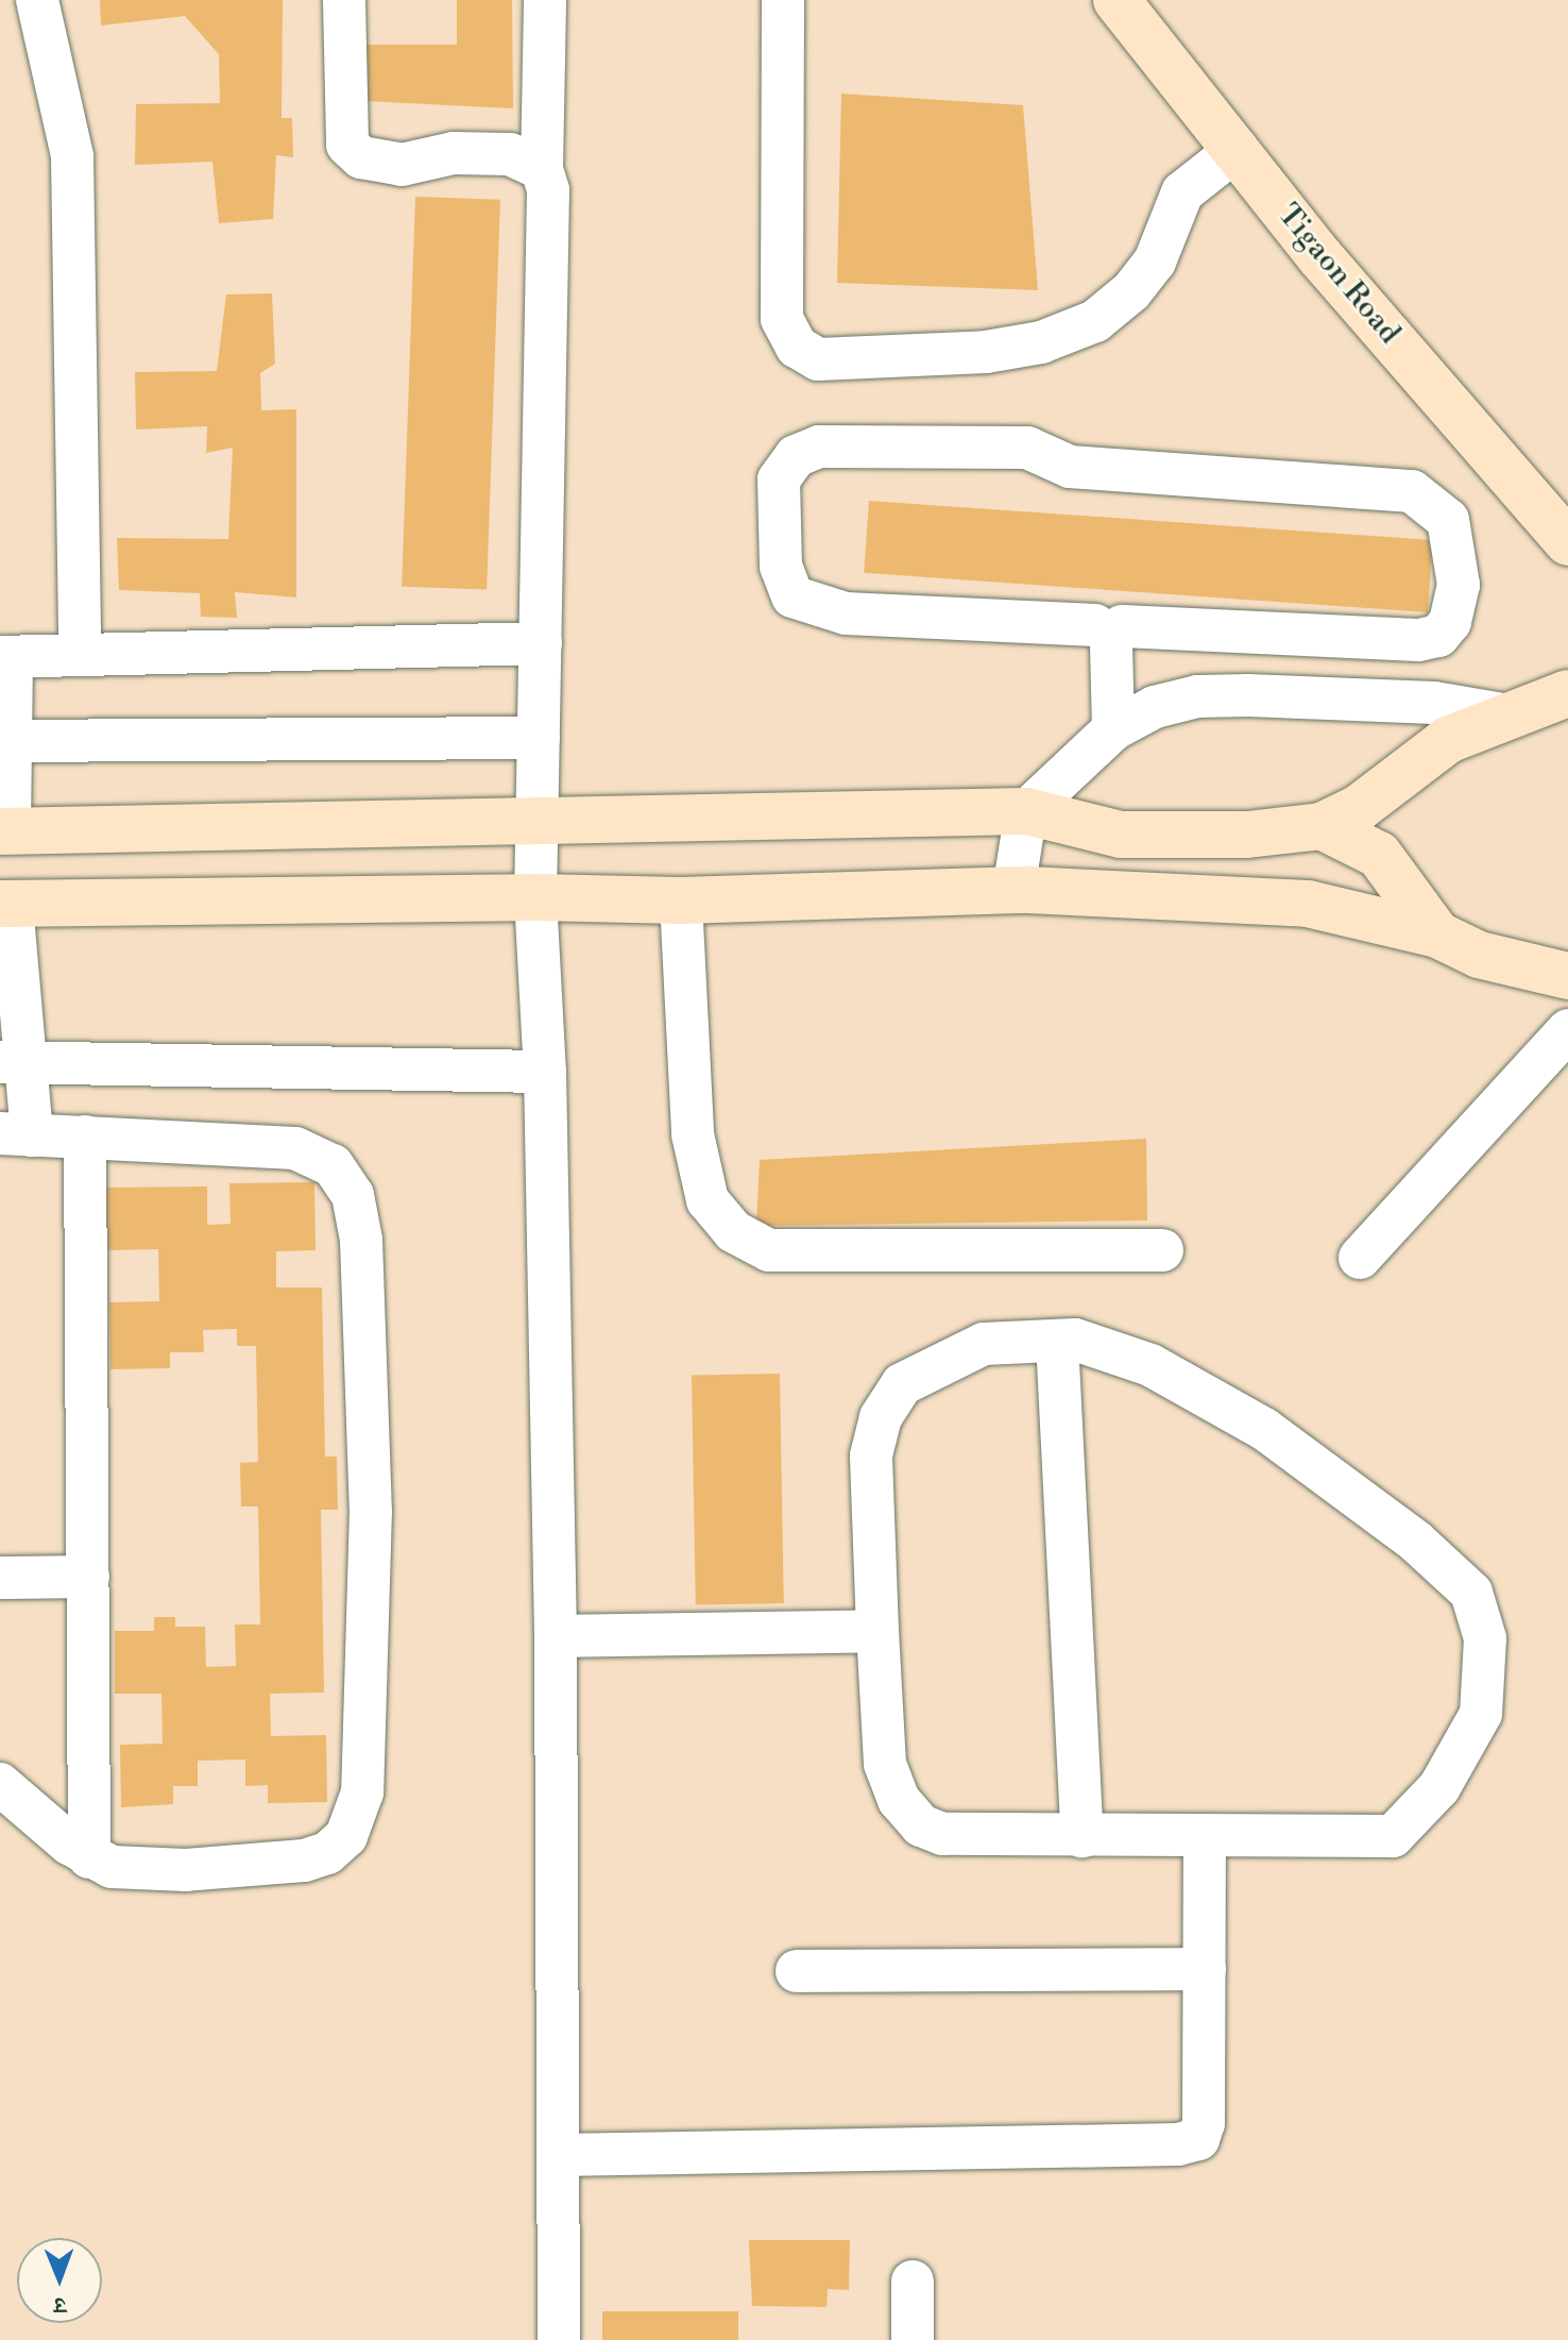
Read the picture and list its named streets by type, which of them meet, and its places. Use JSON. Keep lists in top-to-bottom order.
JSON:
{
  "streets": {
    "street": ["Tigaon Road"]
  },
  "north": "bottom"
}
